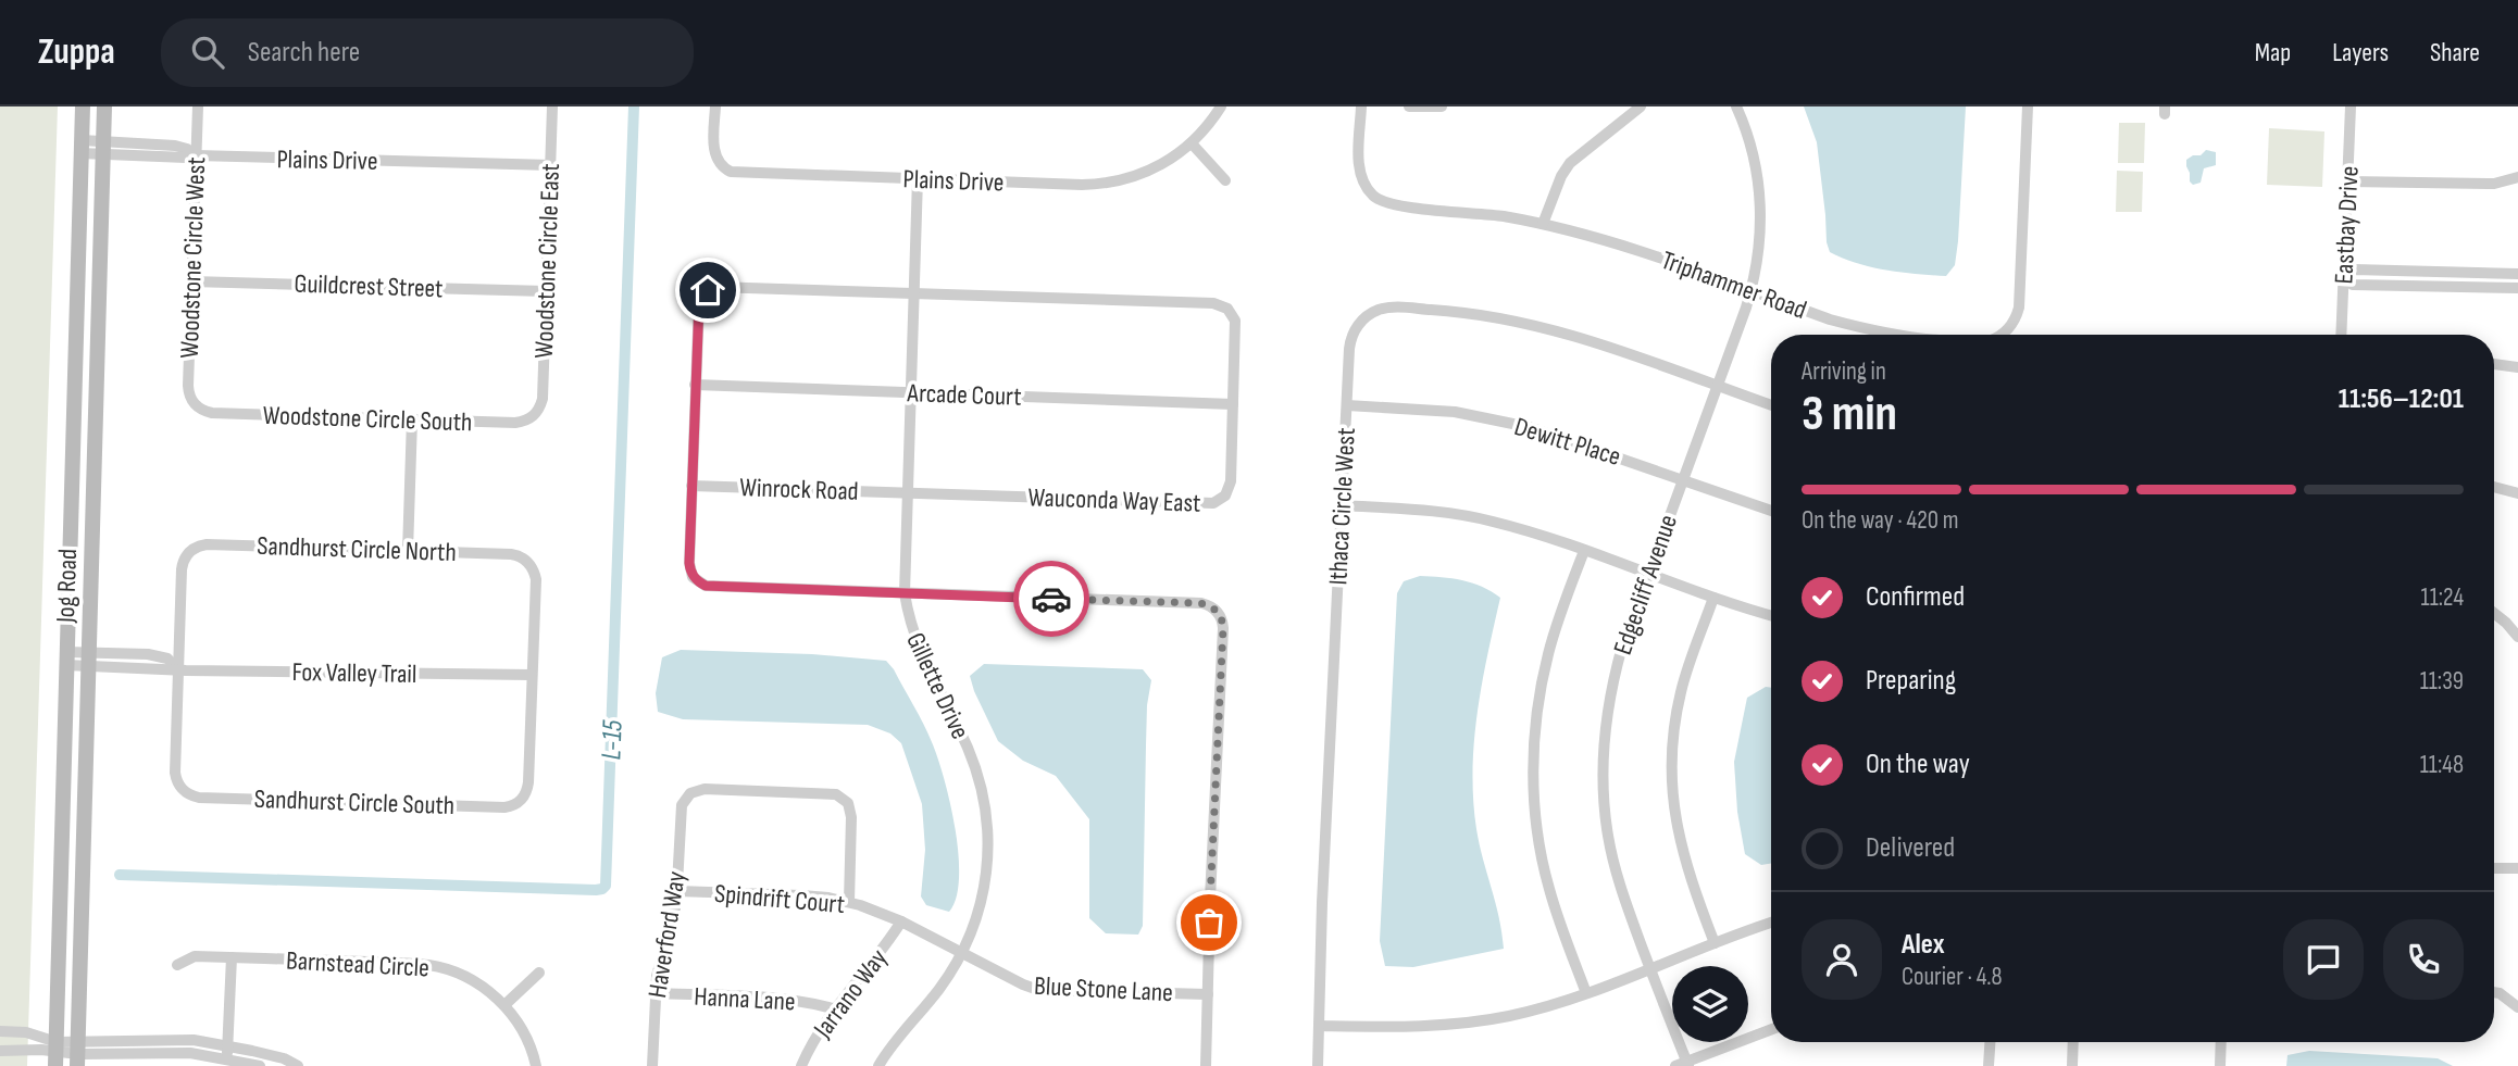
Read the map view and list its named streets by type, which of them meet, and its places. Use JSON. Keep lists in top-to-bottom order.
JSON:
{
  "streets": {
    "main road": ["Jog Road"],
    "street": [
      "Plains Drive",
      "Eastbay Drive",
      "Woodstone Circle West",
      "Woodstone Circle East",
      "Triphammer Road",
      "Guildcrest Street",
      "Arcade Court",
      "Woodstone Circle South",
      "Dewitt Place",
      "Winrock Road",
      "Wauconda Way East",
      "Ithaca Circle West",
      "Sandhurst Circle North",
      "Edgecliff Avenue",
      "Fox Valley Trail",
      "Gillette Drive",
      "Sandhurst Circle South",
      "Spindrift Court",
      "Haverford Way",
      "Barnstead Circle",
      "Blue Stone Lane",
      "Jarrano Way",
      "Hanna Lane"
    ]
  },
  "crossings": [
    ["Plains Drive", "Woodstone Circle West"],
    ["Plains Drive", "Woodstone Circle East"],
    ["Plains Drive", "Jog Road"],
    ["Plains Drive", "Gillette Drive"],
    ["Woodstone Circle West", "Guildcrest Street"],
    ["Woodstone Circle West", "Woodstone Circle South"],
    ["Woodstone Circle East", "Guildcrest Street"],
    ["Woodstone Circle East", "Woodstone Circle South"],
    ["Triphammer Road", "Edgecliff Avenue"],
    ["Arcade Court", "Wauconda Way East"],
    ["Arcade Court", "Gillette Drive"],
    ["Dewitt Place", "Ithaca Circle West"],
    ["Dewitt Place", "Edgecliff Avenue"],
    ["Winrock Road", "Wauconda Way East"],
    ["Winrock Road", "Gillette Drive"],
    ["Wauconda Way East", "Gillette Drive"],
    ["Ithaca Circle West", "Edgecliff Avenue"],
    ["Sandhurst Circle North", "Fox Valley Trail"],
    ["Sandhurst Circle North", "Sandhurst Circle South"],
    ["Jog Road", "Fox Valley Trail"],
    ["Fox Valley Trail", "Sandhurst Circle South"],
    ["Gillette Drive", "Spindrift Court"],
    ["Gillette Drive", "Blue Stone Lane"],
    ["Spindrift Court", "Haverford Way"],
    ["Spindrift Court", "Blue Stone Lane"],
    ["Spindrift Court", "Jarrano Way"],
    ["Haverford Way", "Hanna Lane"],
    ["Jarrano Way", "Hanna Lane"]
  ],
  "water": ["L-15"],
  "page": {
    "header": "Zuppa",
    "search": "Search here",
    "nav": ["Map", "Layers", "Share"],
    "heading": ["3 min", "Arriving in", "11:56–12:01"],
    "panel": ["Alex", "Courier · 4.8"],
    "bar": "On the way · 420 m",
    "list": [
      ["Confirmed", "11:24"],
      ["Preparing", "11:39"],
      ["On the way", "11:48"],
      "Delivered"
    ]
  }
}
